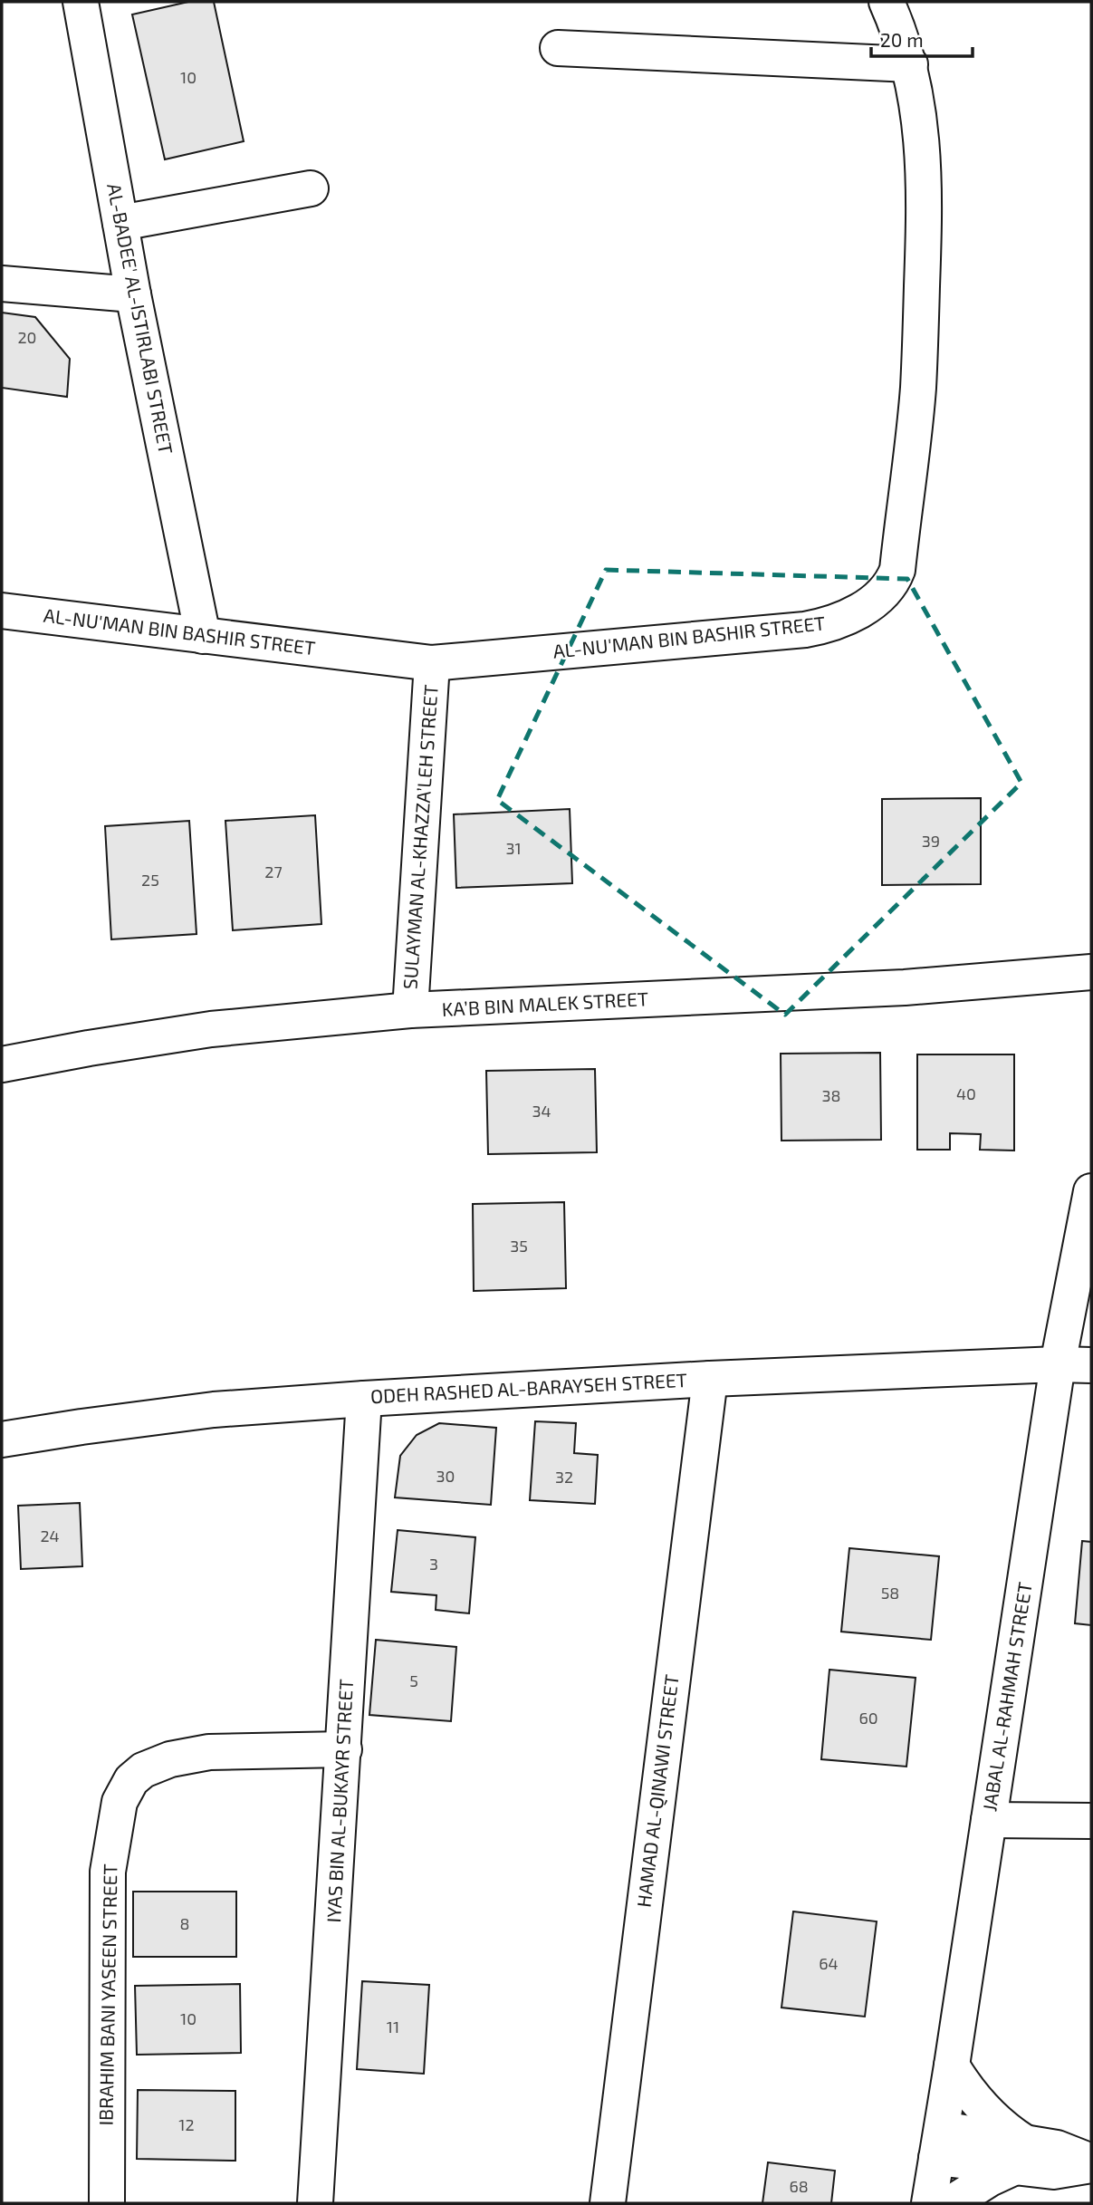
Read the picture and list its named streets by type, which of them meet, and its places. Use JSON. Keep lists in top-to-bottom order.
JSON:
{
  "streets": {
    "street": [
      "AL-BADEE' AL-ISTIRLABI STREET",
      "AL-NU'MAN BIN BASHIR STREET",
      "SULAYMAN AL-KHAZZA’LEH STREET",
      "KA’B BIN MALEK STREET",
      "ODEH RASHED AL-BARAYSEH STREET",
      "JABAL AL-RAHMAH STREET",
      "HAMAD AL-QINAWI STREET",
      "IYAS BIN AL-BUKAYR STREET",
      "IBRAHIM BANI YASEEN STREET"
    ]
  },
  "crossings": [
    ["AL-BADEE' AL-ISTIRLABI STREET", "AL-NU'MAN BIN BASHIR STREET"],
    ["AL-NU'MAN BIN BASHIR STREET", "SULAYMAN AL-KHAZZA’LEH STREET"],
    ["SULAYMAN AL-KHAZZA’LEH STREET", "KA’B BIN MALEK STREET"],
    ["ODEH RASHED AL-BARAYSEH STREET", "JABAL AL-RAHMAH STREET"],
    ["ODEH RASHED AL-BARAYSEH STREET", "HAMAD AL-QINAWI STREET"],
    ["ODEH RASHED AL-BARAYSEH STREET", "IYAS BIN AL-BUKAYR STREET"],
    ["IYAS BIN AL-BUKAYR STREET", "IBRAHIM BANI YASEEN STREET"]
  ],
  "house_numbers": [
    "10",
    "20",
    "39",
    "31",
    "27",
    "25",
    "40",
    "38",
    "34",
    "35",
    "30",
    "32",
    "24",
    "3",
    "58",
    "5",
    "60",
    "8",
    "64",
    "10",
    "11",
    "12",
    "68"
  ],
  "scale_bar": "20 m"
}
